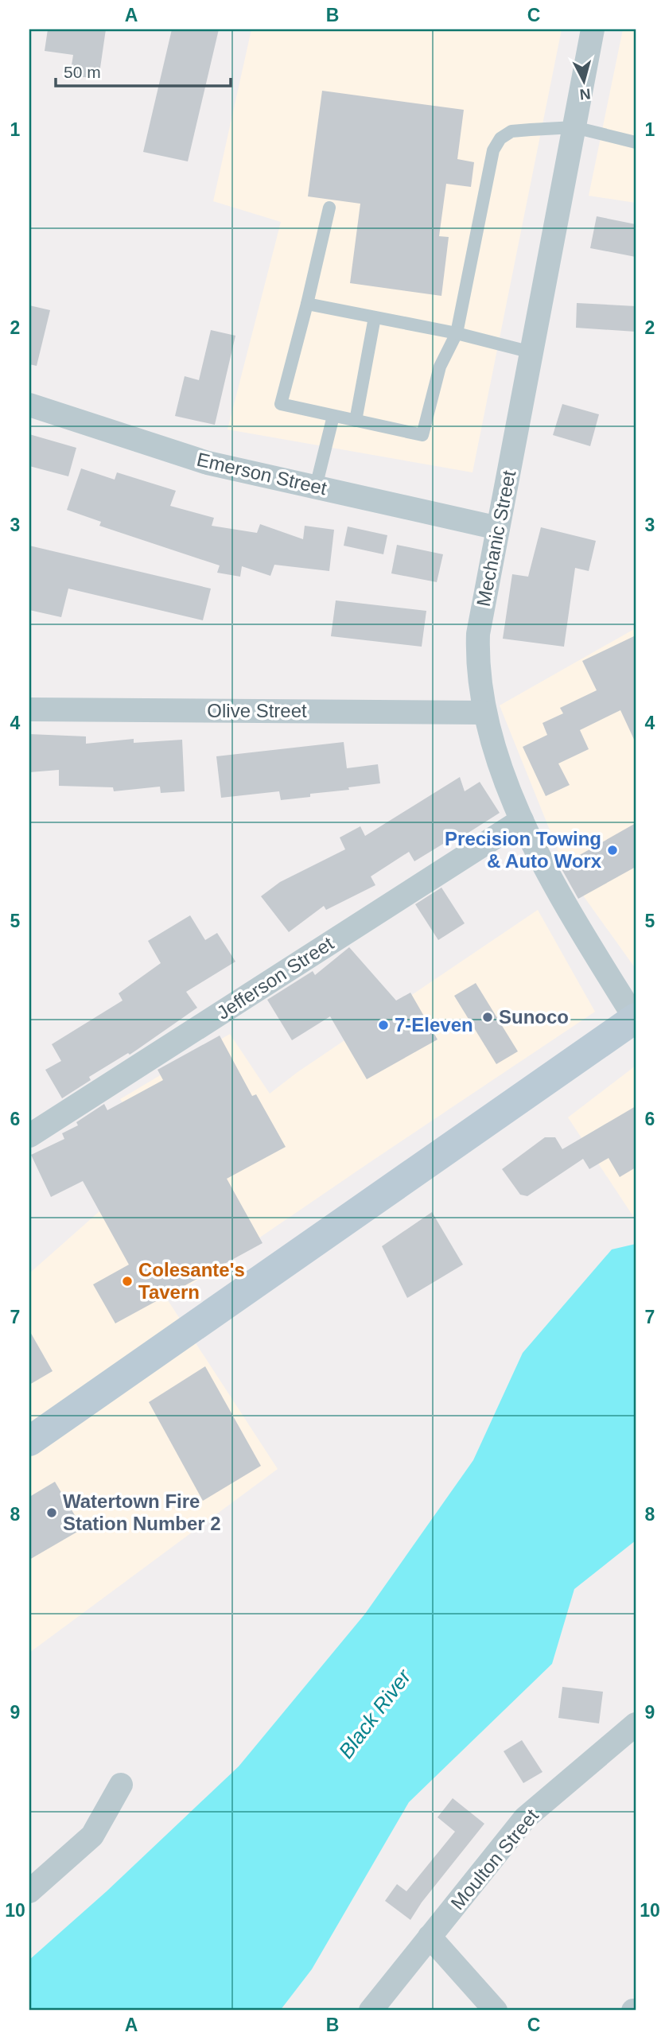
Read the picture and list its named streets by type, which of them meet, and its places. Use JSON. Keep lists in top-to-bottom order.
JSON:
{
  "streets": {
    "street": [
      "Emerson Street",
      "Mechanic Street",
      "Olive Street",
      "Jefferson Street",
      "Moulton Street"
    ]
  },
  "crossings": [
    ["Emerson Street", "Mechanic Street"],
    ["Mechanic Street", "Olive Street"],
    ["Mechanic Street", "Jefferson Street"]
  ],
  "water": ["Black River"],
  "places": [
    "Precision Towing & Auto Worx",
    "Sunoco",
    "7-Eleven",
    "Colesante's Tavern",
    "Watertown Fire Station Number 2"
  ],
  "scale_bar": "50 m",
  "north": "bottom",
  "grid": {
    "columns": ["A", "B", "C"],
    "rows": [
      "1",
      "2",
      "3",
      "4",
      "5",
      "6",
      "7",
      "8",
      "9",
      "10"
    ]
  }
}
